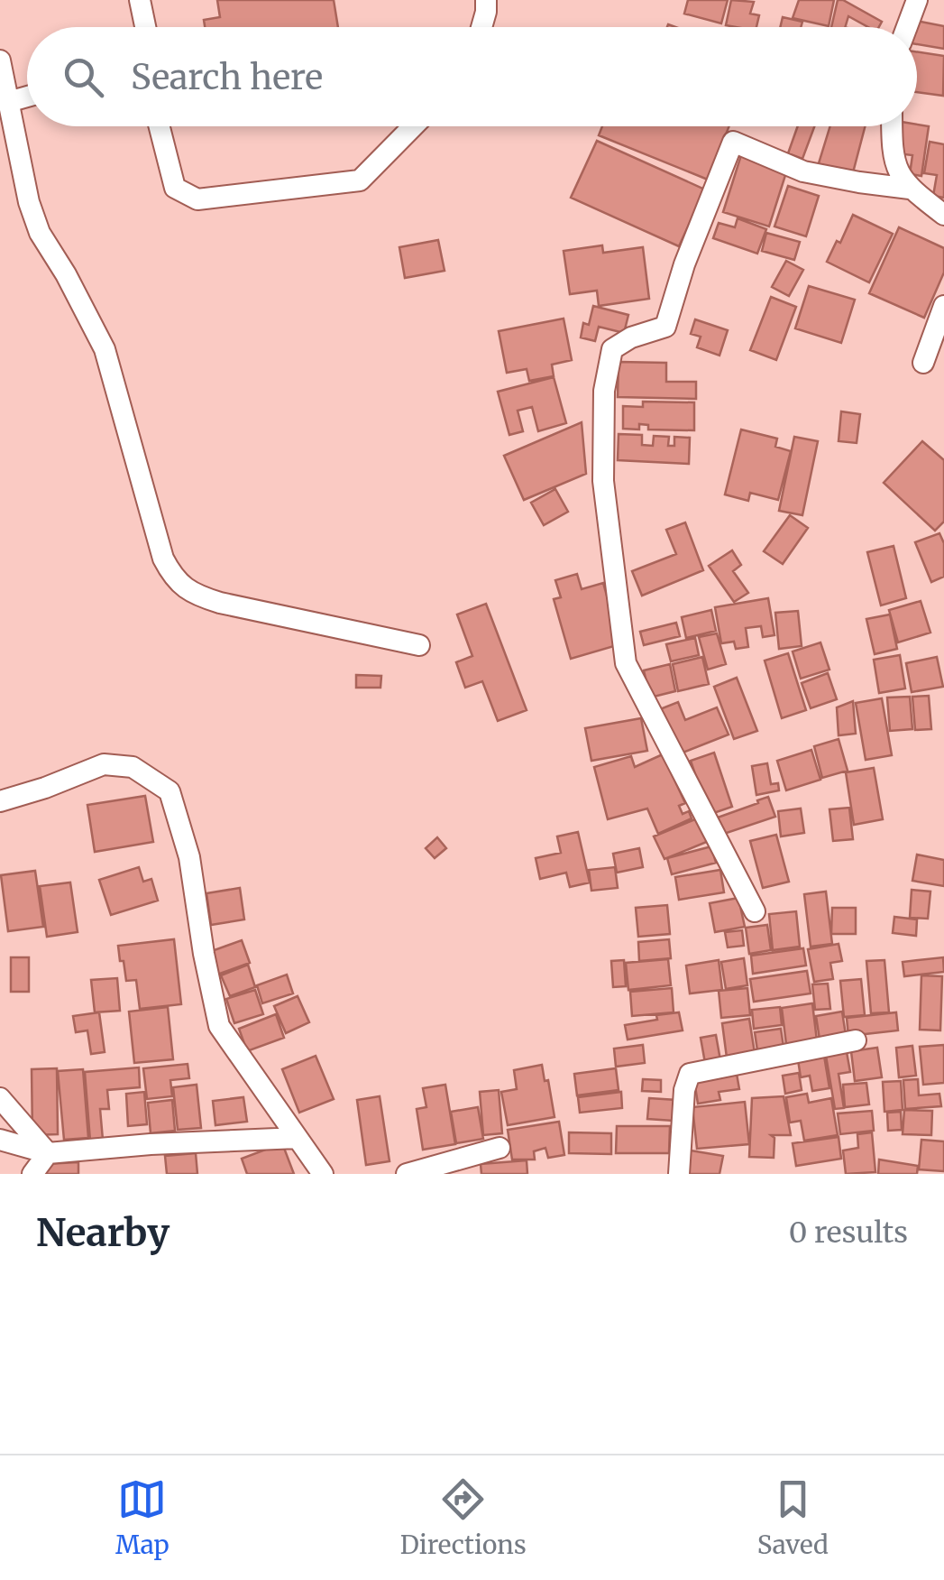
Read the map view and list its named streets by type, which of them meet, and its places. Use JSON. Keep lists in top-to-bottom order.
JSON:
{
  "page": {
    "search": "Search here",
    "heading": ["Nearby", "0 results"],
    "nav": ["Map", "Directions", "Saved"]
  }
}
